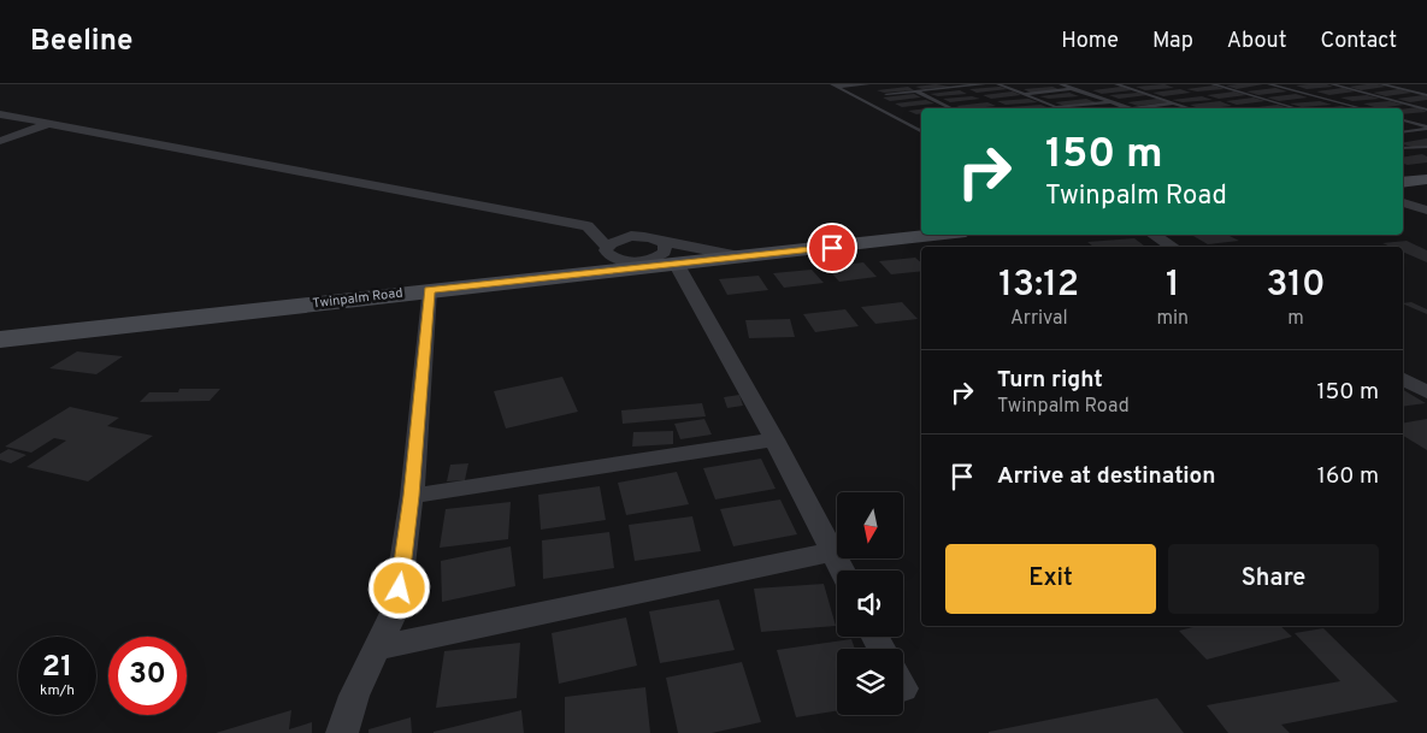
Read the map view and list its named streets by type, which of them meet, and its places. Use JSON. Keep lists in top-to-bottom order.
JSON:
{
  "streets": {
    "main road": ["Twinpalm Road"]
  },
  "north": "bottom",
  "page": {
    "header": "Beeline",
    "nav": [
      "Home",
      "Map",
      "About",
      "Contact"
    ],
    "turn": ["150 m", "Twinpalm Road"],
    "eta": [
      "13:12",
      "Arrival",
      "1",
      "min",
      "310",
      "m"
    ],
    "list": [
      {
        "name": "Turn right",
        "note": "Twinpalm Road",
        "value": "150 m"
      },
      {
        "name": "Arrive at destination",
        "value": "160 m"
      }
    ],
    "buttons": ["Exit", "Share"],
    "speed": "21 km/h",
    "limit": "30"
  }
}
